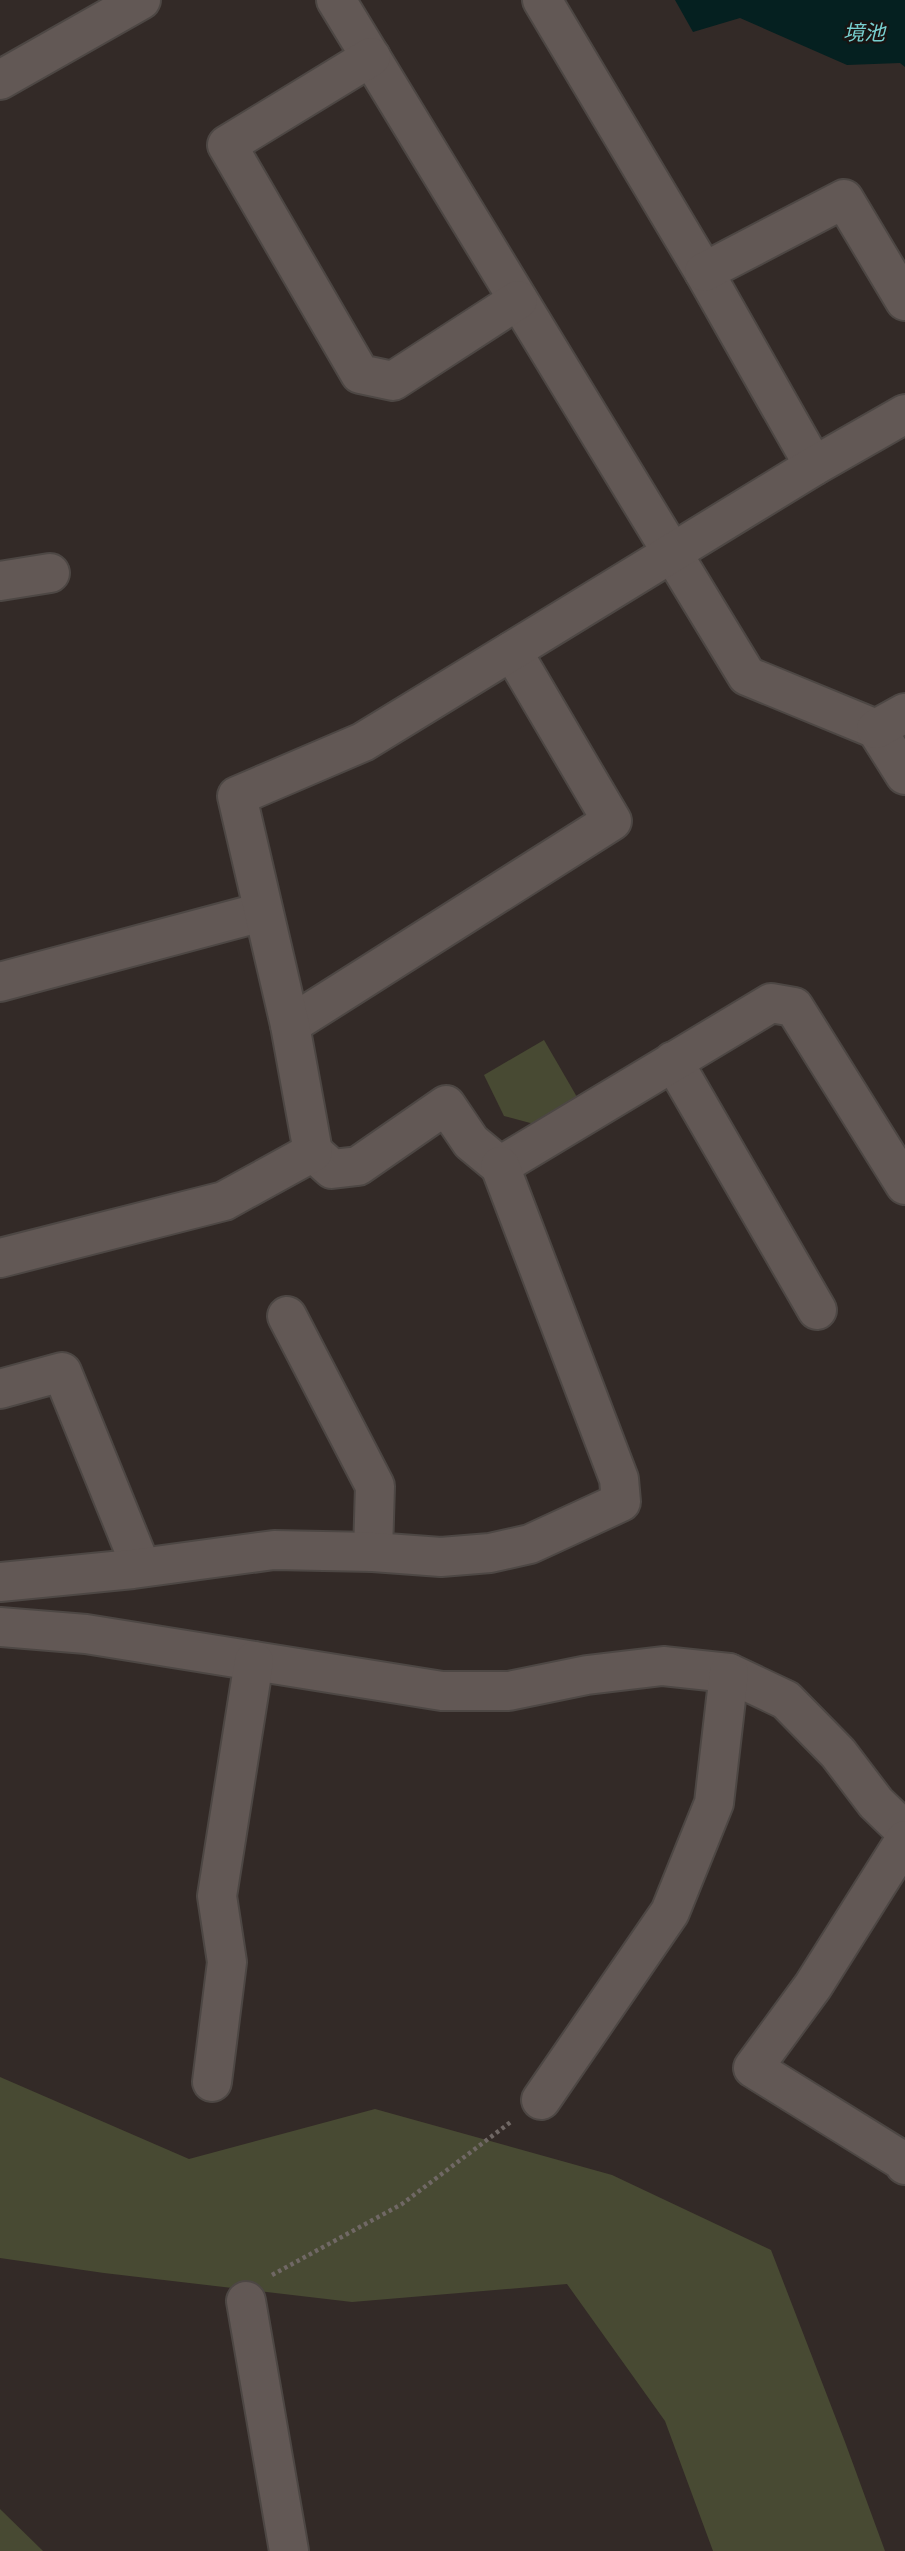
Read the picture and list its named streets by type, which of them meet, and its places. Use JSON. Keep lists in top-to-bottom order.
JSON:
{
  "water": ["境池"]
}
